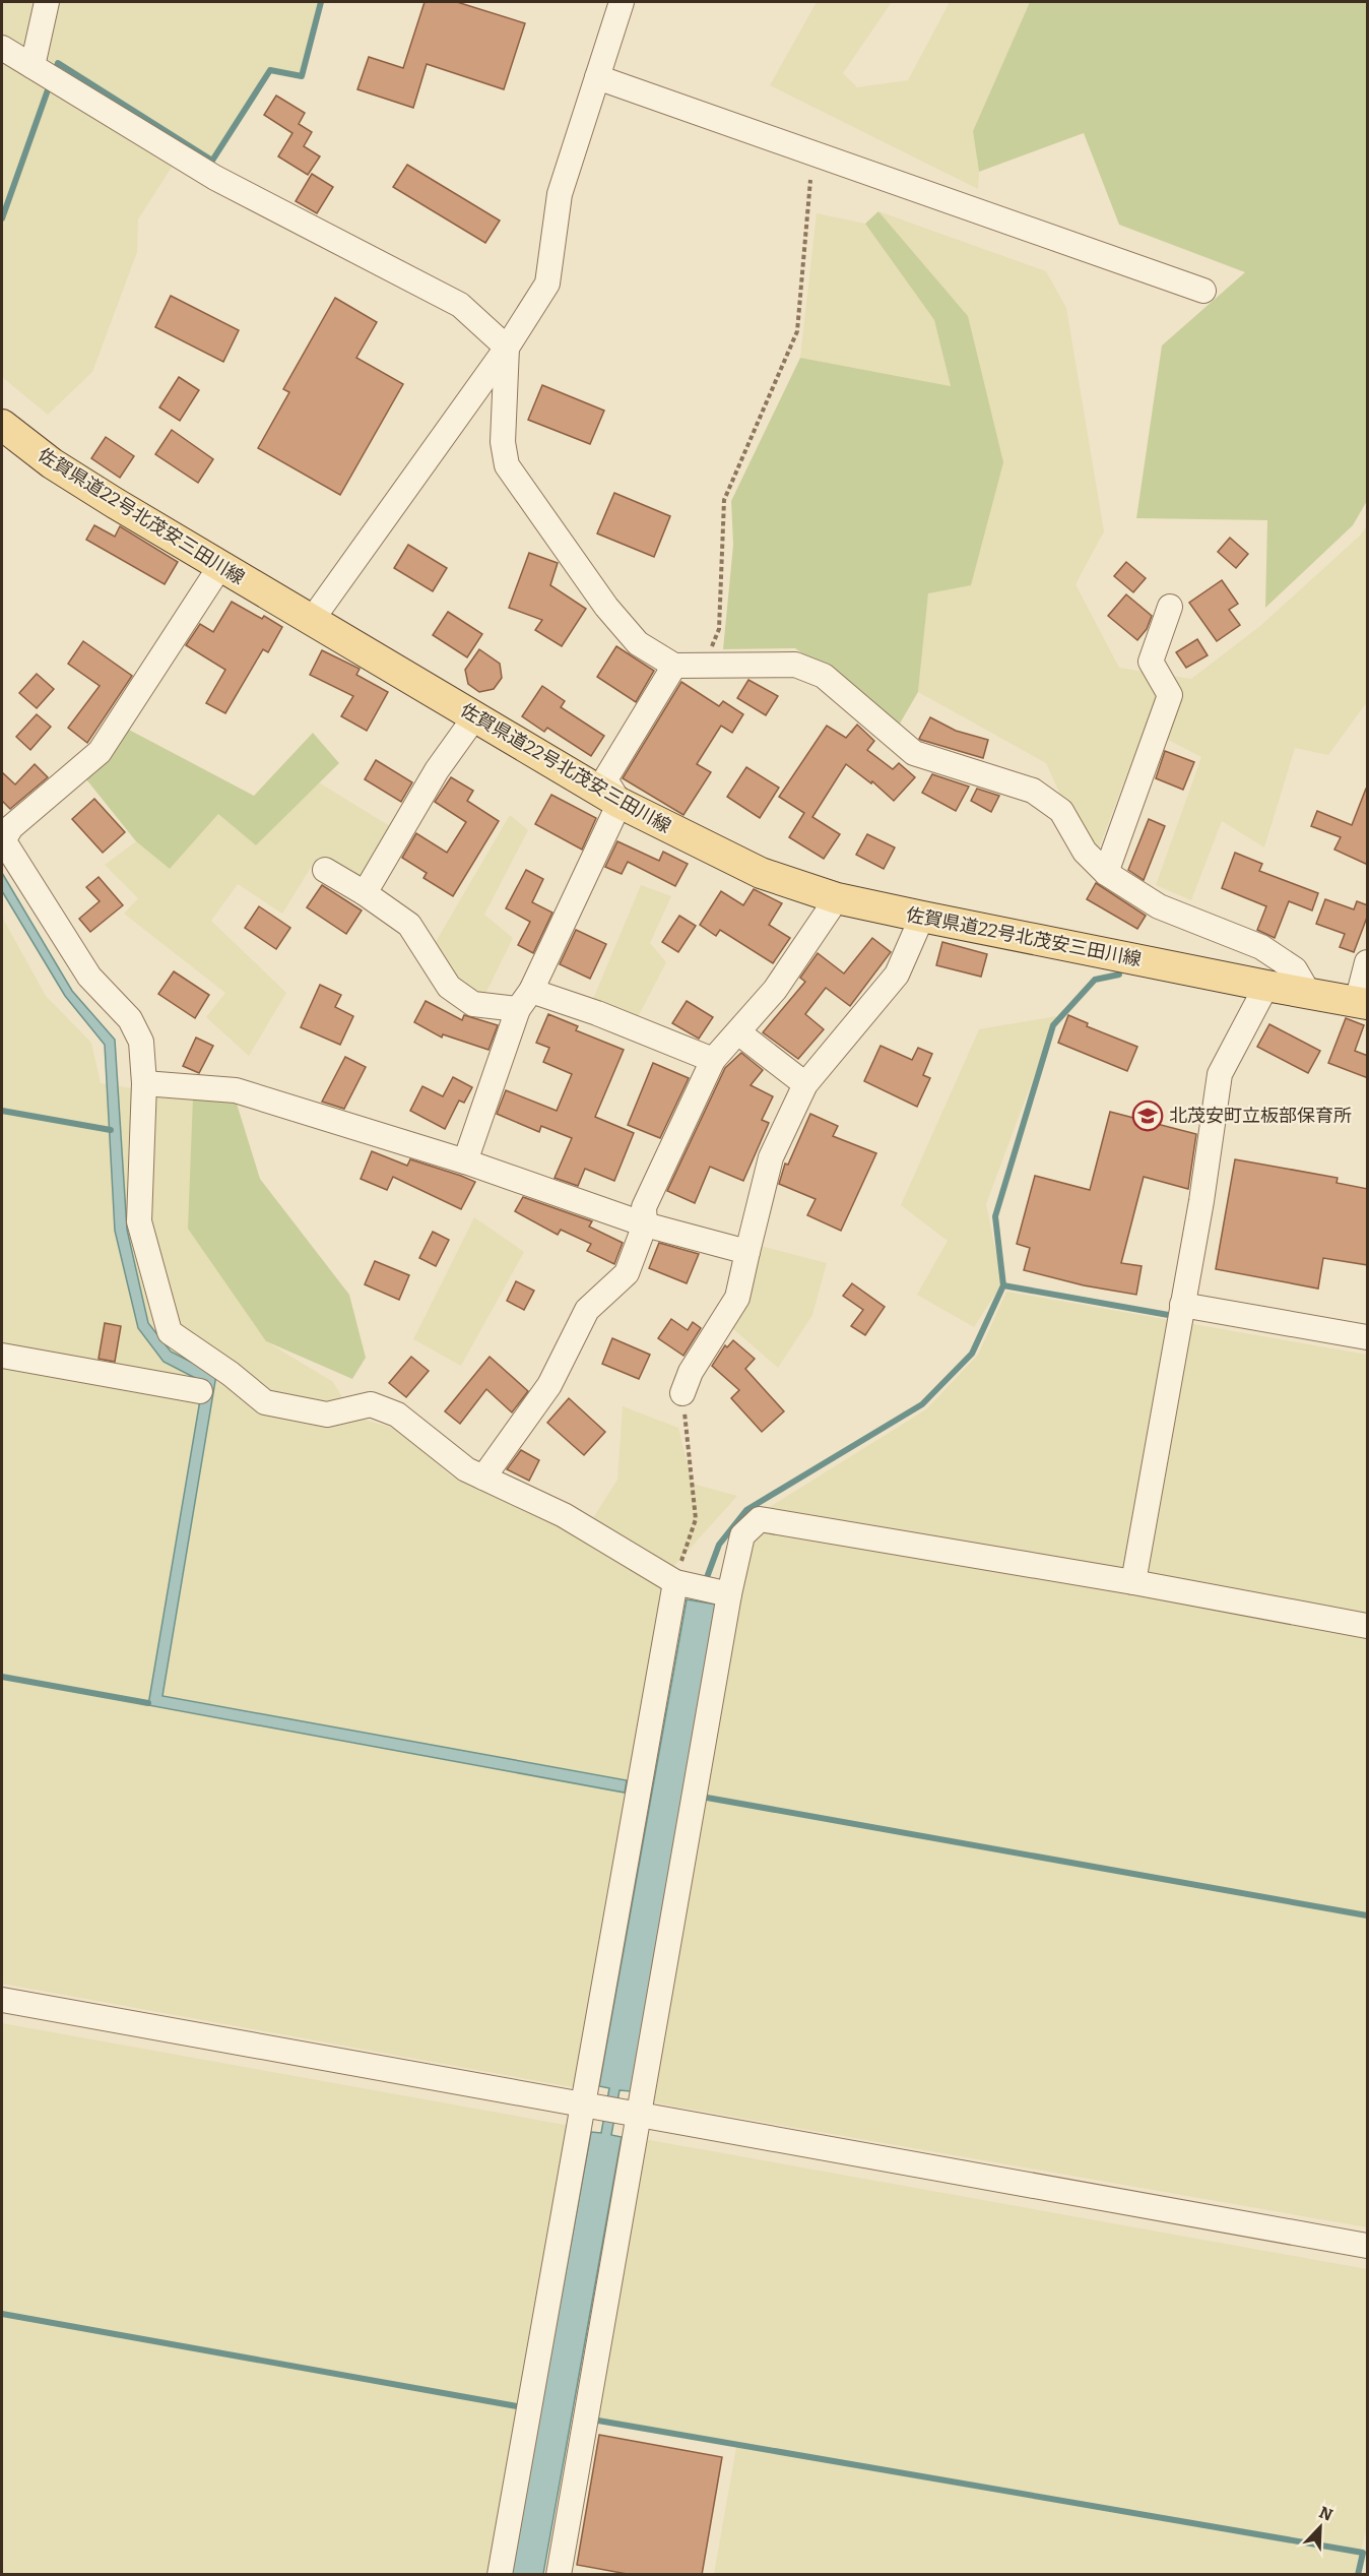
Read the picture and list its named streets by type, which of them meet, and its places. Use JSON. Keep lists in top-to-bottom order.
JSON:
{
  "streets": {
    "main road": ["佐賀県道22号北茂安三田川線"]
  },
  "places": {
    "school or university": ["北茂安町立板部保育所"]
  },
  "north": "top right"
}
